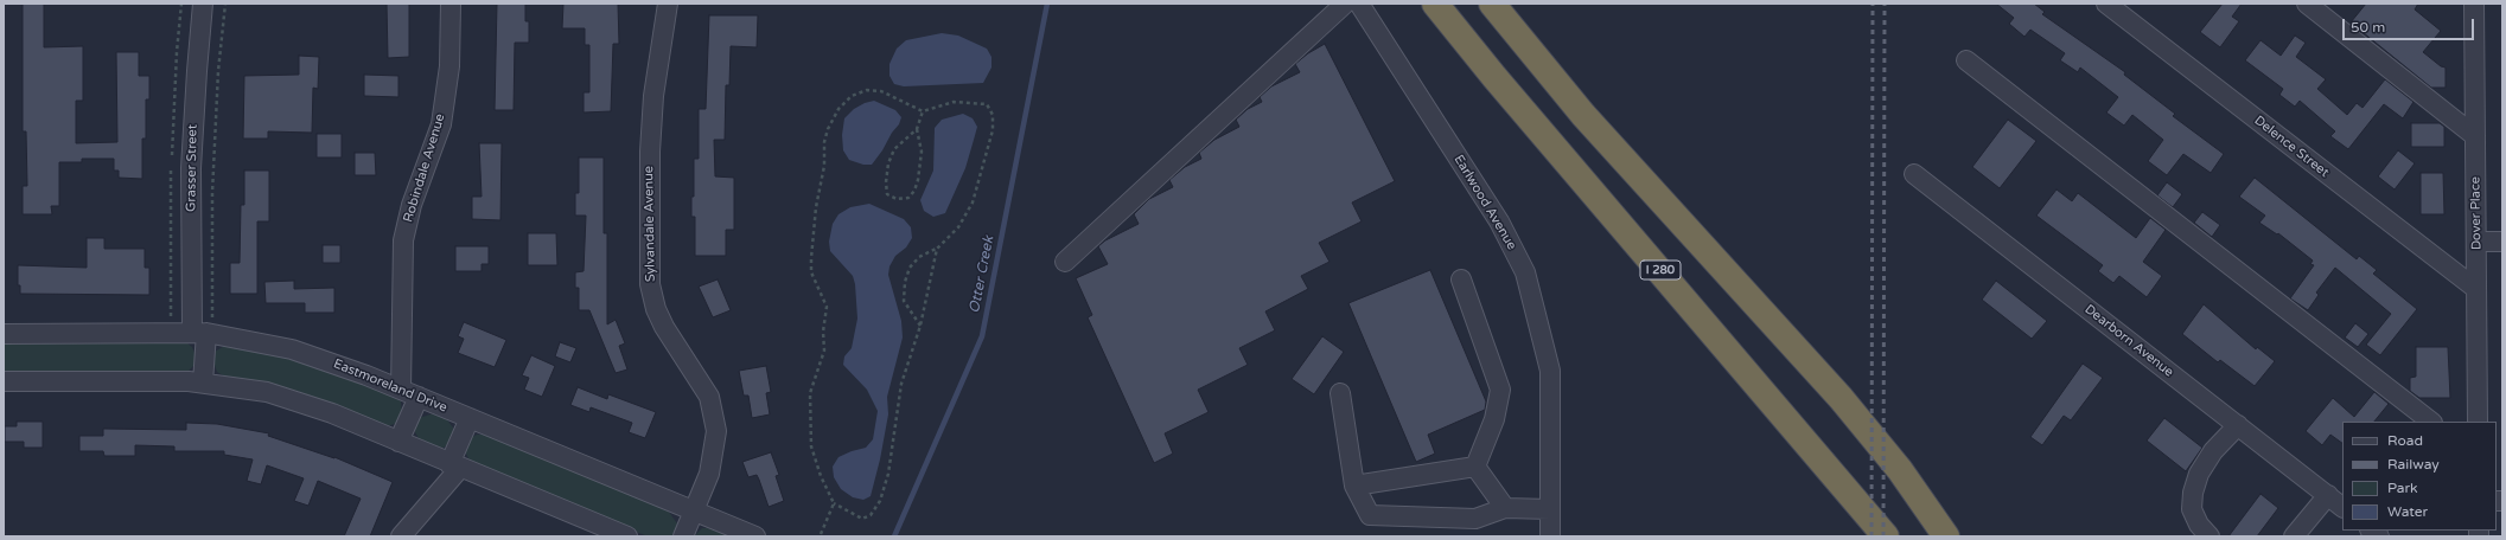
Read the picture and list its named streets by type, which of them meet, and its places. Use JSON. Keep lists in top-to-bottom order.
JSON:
{
  "streets": {
    "highway": ["I 280"],
    "street": [
      "Delence Street",
      "Grasser Street",
      "Robindale Avenue",
      "Earlwood Avenue",
      "Dover Place",
      "Sylvandale Avenue",
      "Dearborn Avenue",
      "Eastmoreland Drive"
    ]
  },
  "crossings": [
    ["Delence Street", "Dover Place"],
    ["Grasser Street", "Eastmoreland Drive"],
    ["Robindale Avenue", "Eastmoreland Drive"],
    ["Sylvandale Avenue", "Eastmoreland Drive"]
  ],
  "water": ["Otter Creek"],
  "legend": [
    "Road",
    "Railway",
    "Park",
    "Water"
  ],
  "scale_bar": "50 m"
}
